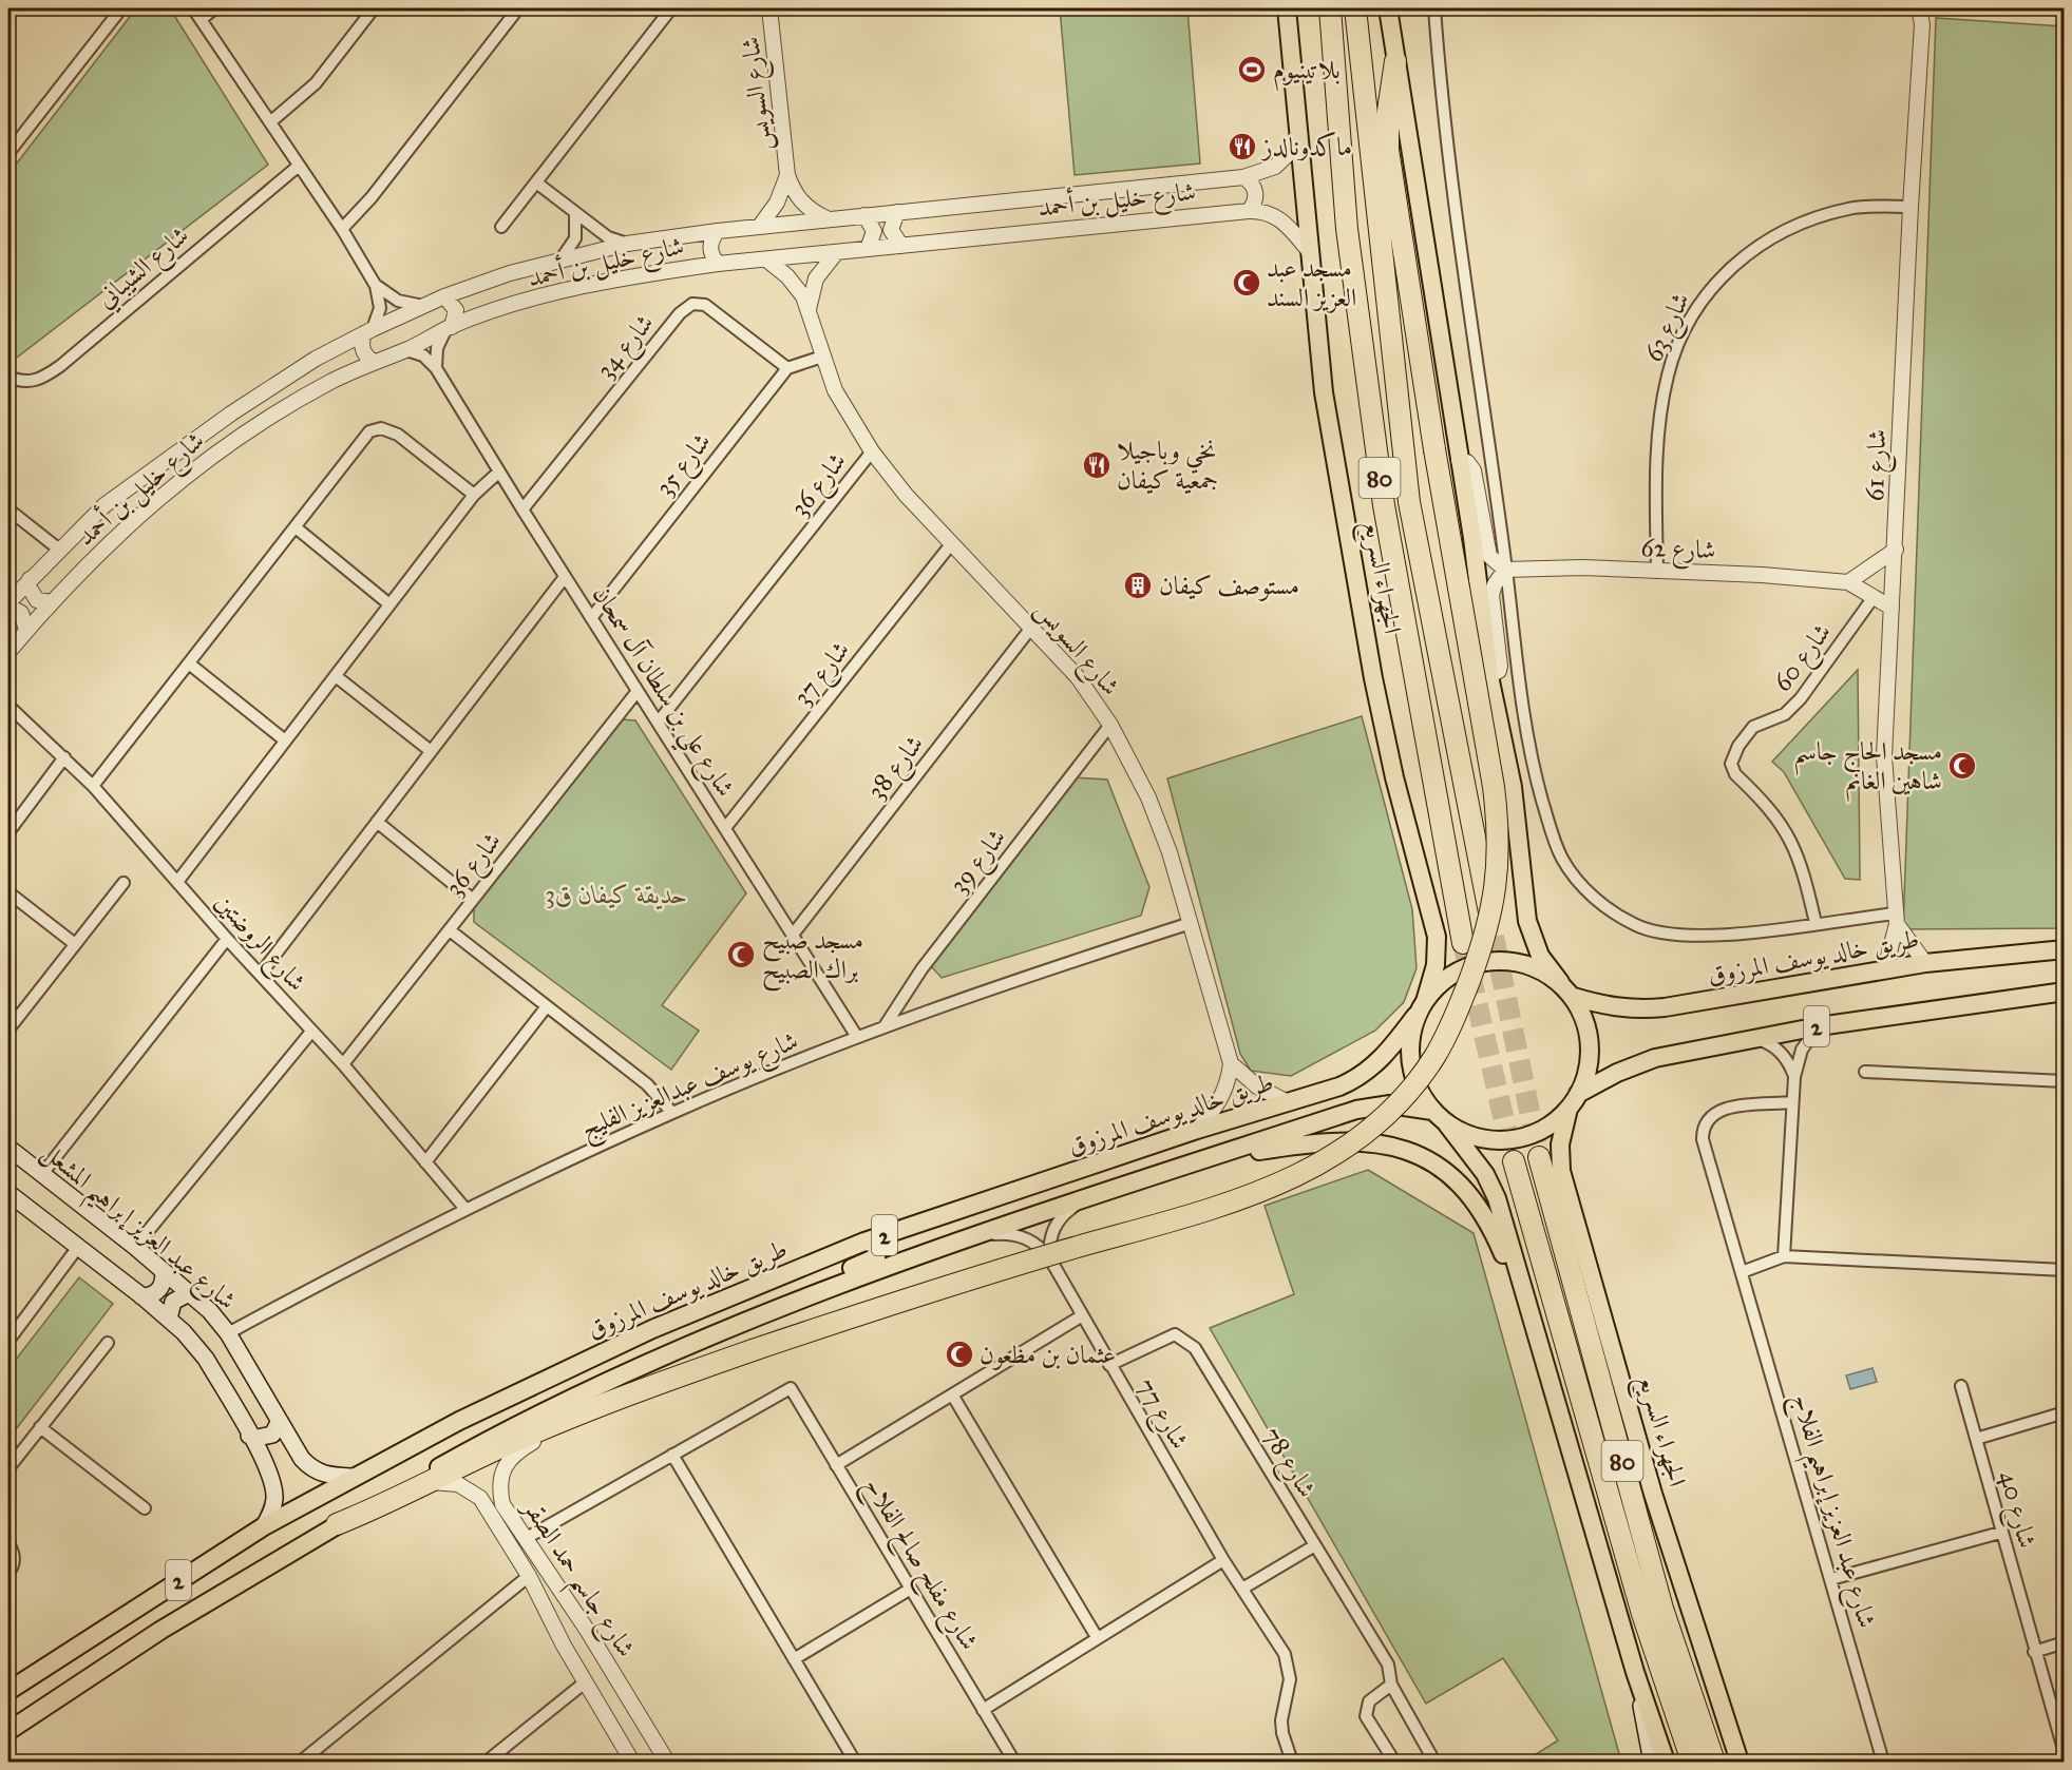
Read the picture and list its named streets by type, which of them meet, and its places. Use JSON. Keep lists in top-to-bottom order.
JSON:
{
  "streets": {
    "highway": ["80", "الجهراء السريع"],
    "main road": ["طريق خالد يوسف المرزوق", "2", "شارع عبد العزيز إبراهيم المشعل"],
    "street": [
      "شارع السويس",
      "شارع خليل بن أحمد",
      "شارع الشيباني",
      "شارع 63",
      "شارع 34",
      "شارع 35",
      "شارع 61",
      "شارع 36",
      "شارع 62",
      "شارع 60",
      "شارع 37",
      "شارع علي بن سلطان آل سمحان",
      "شارع 38",
      "39 شارع",
      "شارع الروضتين",
      "شارع يوسف عبدالعزيز الفليج",
      "شارع 77",
      "شارع 78",
      "شارع 40",
      "شارع عبد العزيز إبراهيم الفلاج",
      "شارع مفلح صالح الفلاح",
      "شارع جاسم حمد الصقر"
    ]
  },
  "crossings": [
    ["شارع السويس", "شارع خليل بن أحمد"],
    ["شارع السويس", "شارع 36"],
    ["شارع السويس", "شارع 37"],
    ["شارع السويس", "شارع 38"],
    ["شارع السويس", "39 شارع"],
    ["شارع السويس", "طريق خالد يوسف المرزوق"],
    ["شارع السويس", "شارع يوسف عبدالعزيز الفليج"],
    ["شارع خليل بن أحمد", "الجهراء السريع"],
    ["شارع خليل بن أحمد", "شارع علي بن سلطان آل سمحان"],
    ["شارع 63", "شارع 61"],
    ["شارع 63", "شارع 62"],
    ["شارع 34", "شارع 35"],
    ["شارع 34", "شارع علي بن سلطان آل سمحان"],
    ["شارع 35", "شارع علي بن سلطان آل سمحان"],
    ["شارع 61", "شارع 62"],
    ["شارع 61", "طريق خالد يوسف المرزوق"],
    ["شارع 36", "شارع علي بن سلطان آل سمحان"],
    ["شارع 36", "شارع الروضتين"],
    ["شارع 62", "شارع 60"],
    ["شارع 62", "طريق خالد يوسف المرزوق"],
    ["الجهراء السريع", "طريق خالد يوسف المرزوق"],
    ["الجهراء السريع", "2"],
    ["شارع 60", "طريق خالد يوسف المرزوق"],
    ["شارع 37", "شارع علي بن سلطان آل سمحان"],
    ["شارع علي بن سلطان آل سمحان", "شارع 38"],
    ["شارع علي بن سلطان آل سمحان", "شارع يوسف عبدالعزيز الفليج"],
    ["39 شارع", "شارع يوسف عبدالعزيز الفليج"],
    ["شارع الروضتين", "شارع يوسف عبدالعزيز الفليج"],
    ["طريق خالد يوسف المرزوق", "2"],
    ["طريق خالد يوسف المرزوق", "شارع عبد العزيز إبراهيم المشعل"],
    ["طريق خالد يوسف المرزوق", "شارع 77"],
    ["شارع يوسف عبدالعزيز الفليج", "شارع عبد العزيز إبراهيم المشعل"],
    ["شارع 77", "شارع 78"]
  ],
  "parks": ["حديقة كيفان ق3"],
  "places": {
    "sports": ["بلاتينيوم"],
    "restaurant": ["ماكدونالدز", "نخي وباجيلا جمعية كيفان"],
    "mosque": [
      "مسجد عبد العزيز السند",
      "مسجد الحاج جاسم شاهين الغانم",
      "مسجد صبيح براك الصبيح",
      "عثمان بن مظعون"
    ],
    "building": ["مستوصف كيفان"]
  }
}
